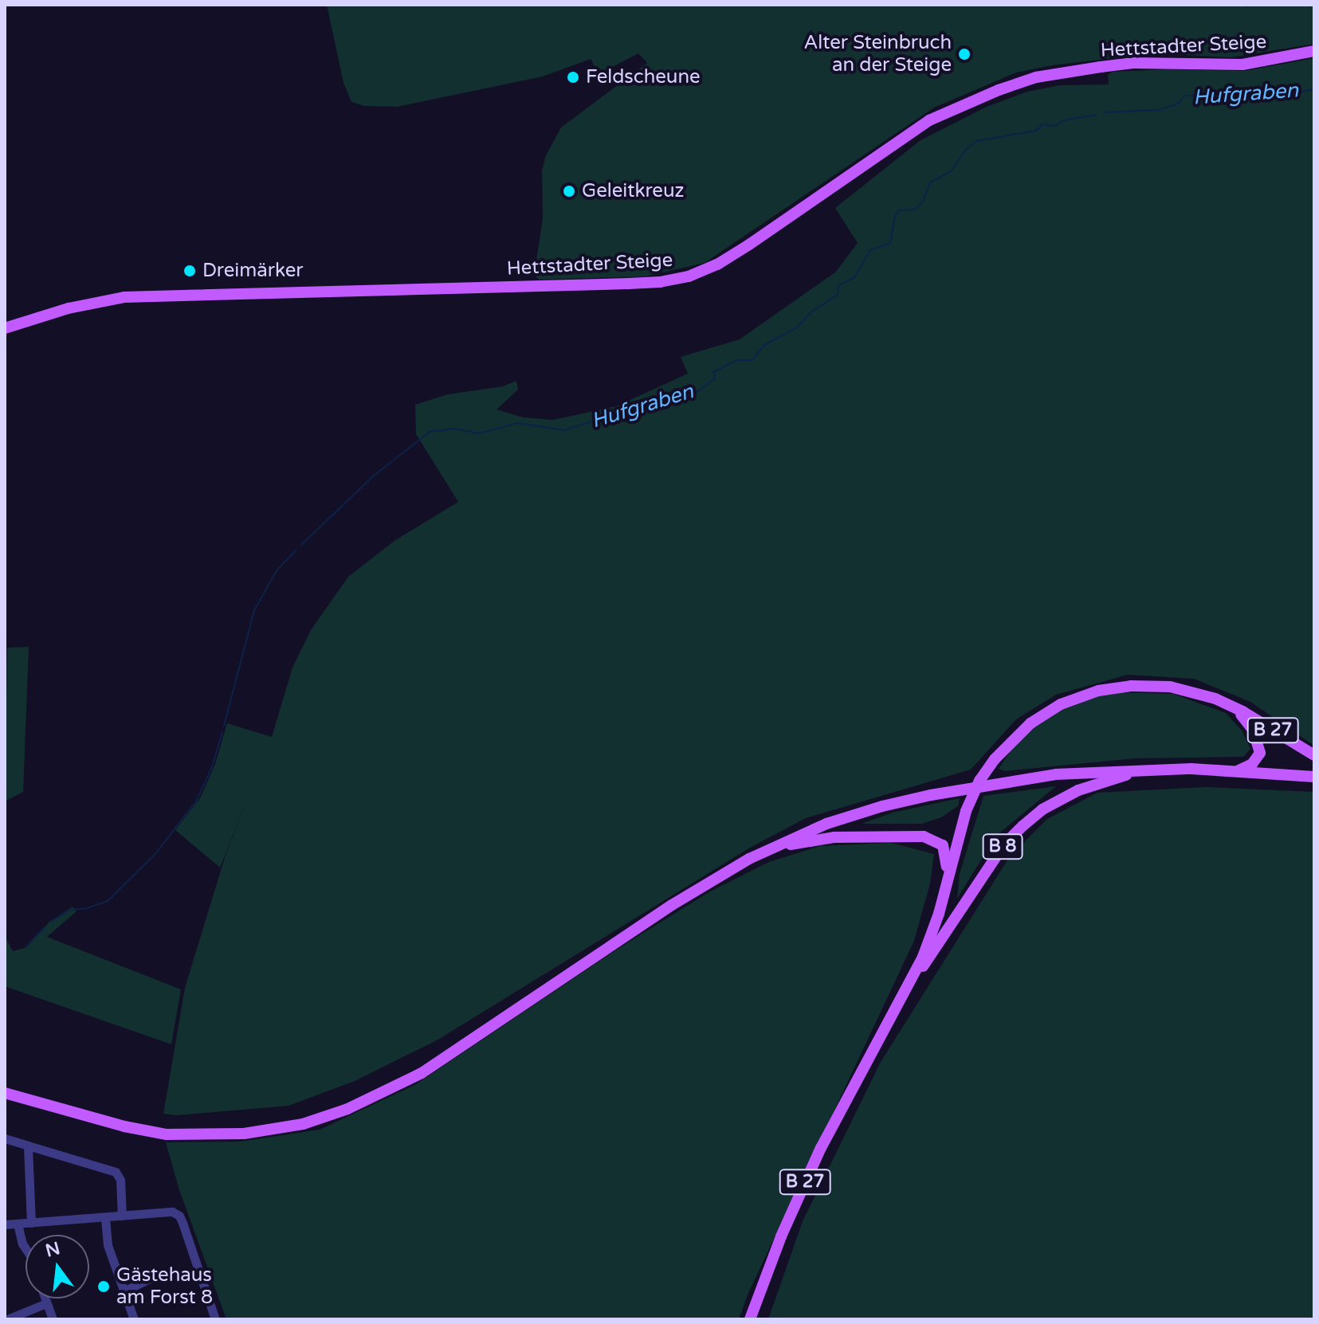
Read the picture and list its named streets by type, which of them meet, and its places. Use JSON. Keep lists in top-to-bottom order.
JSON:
{
  "streets": {
    "main road": ["Hettstadter Steige", "B 27", "B 8"]
  },
  "crossings": [
    ["B 27", "B 8"]
  ],
  "water": ["Hufgraben"],
  "places": [
    "Alter Steinbruch an der Steige",
    "Feldscheune",
    "Geleitkreuz",
    "Dreimärker",
    "Gästehaus am Forst 8"
  ],
  "north": "top"
}
